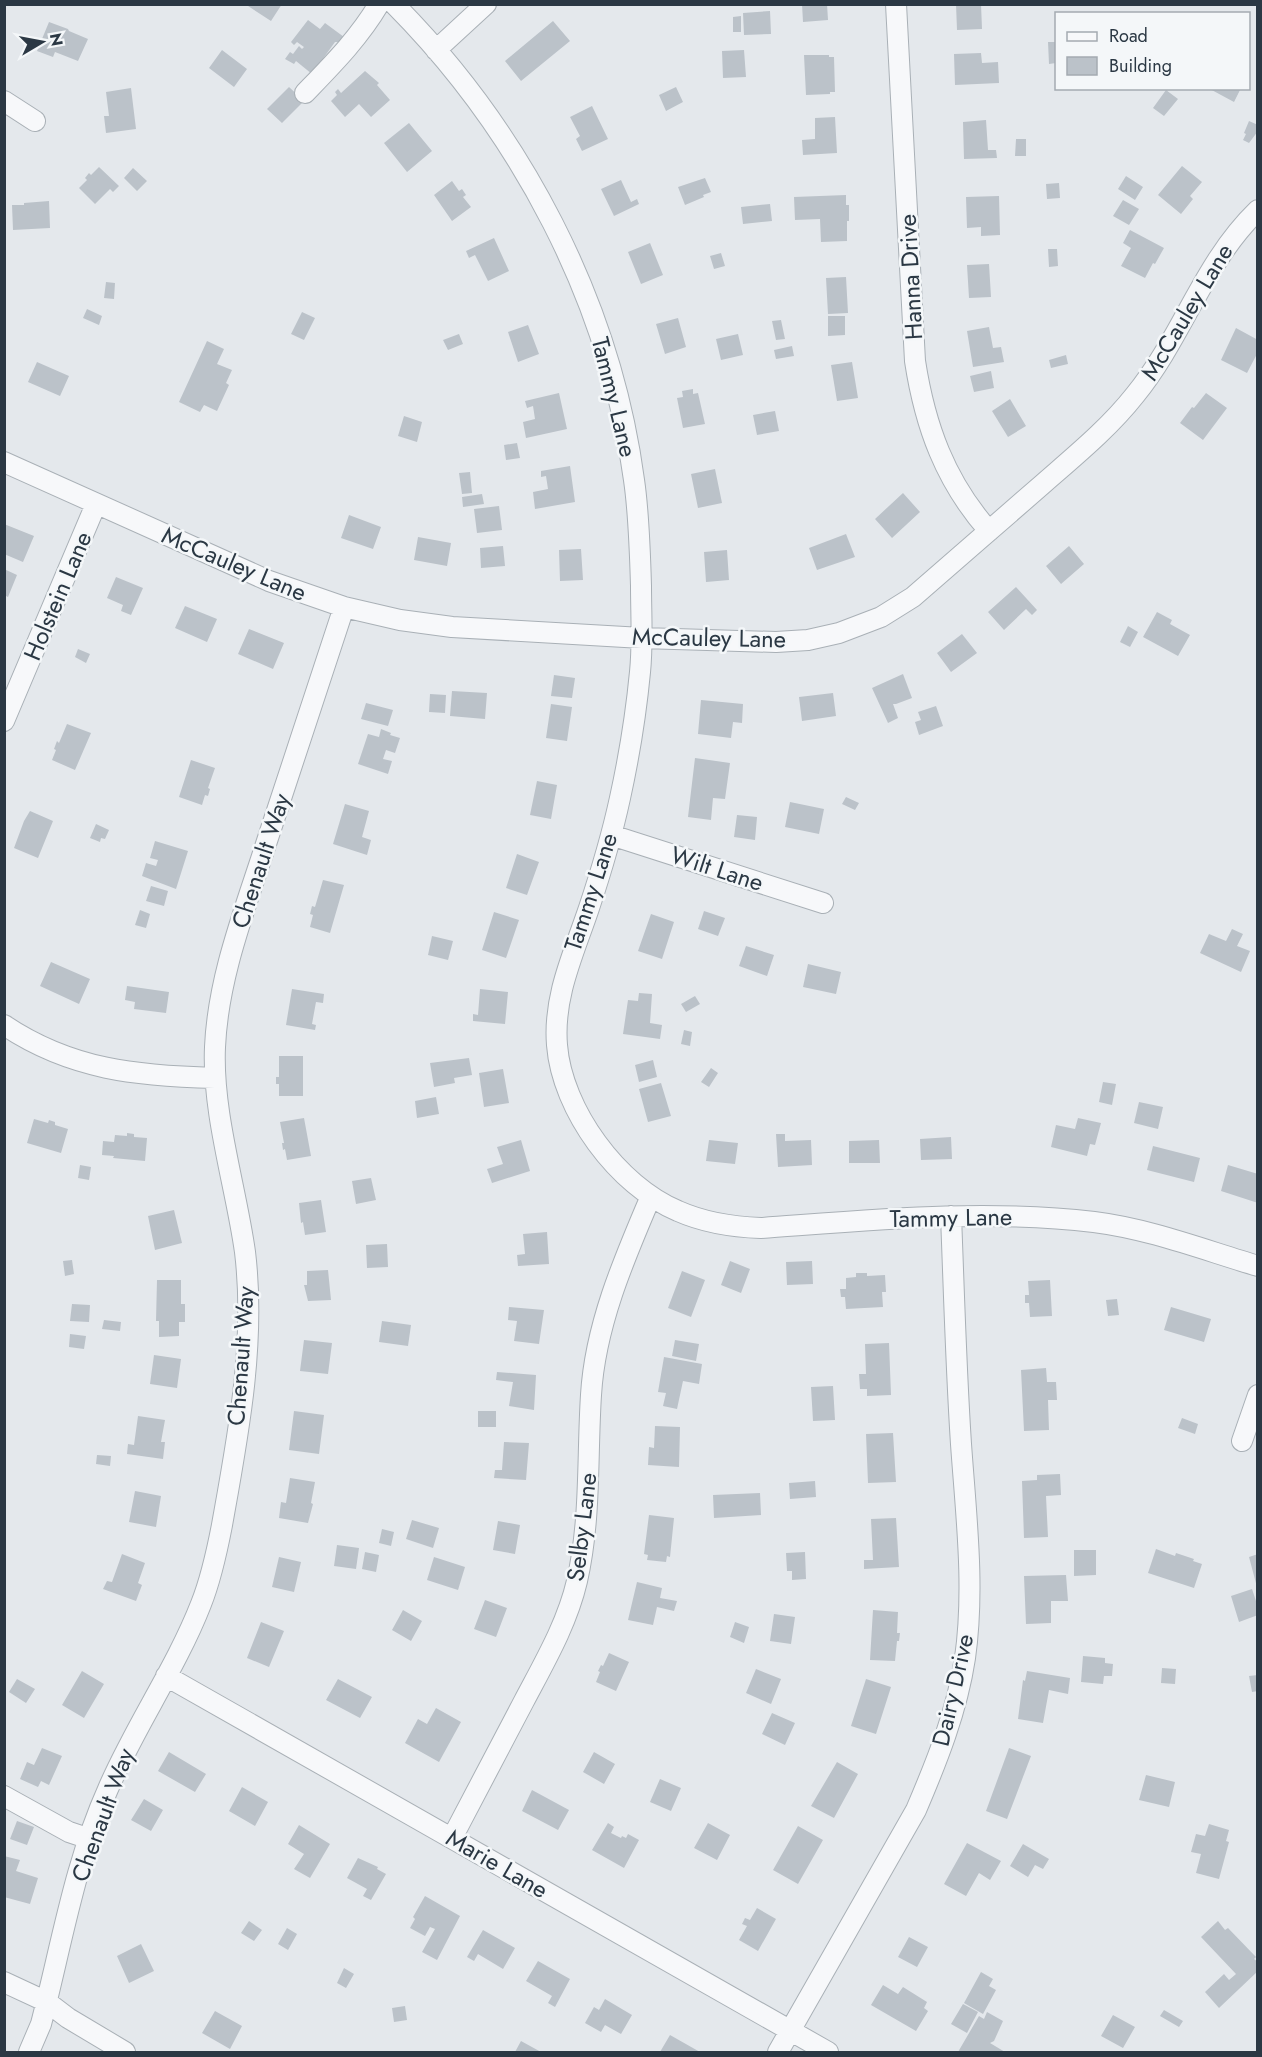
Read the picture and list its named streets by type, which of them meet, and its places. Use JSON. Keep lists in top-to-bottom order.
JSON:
{
  "streets": {
    "street": [
      "Hanna Drive",
      "McCauley Lane",
      "Tammy Lane",
      "Holstein Lane",
      "Chenault Way",
      "Wilt Lane",
      "Selby Lane",
      "Dairy Drive",
      "Marie Lane"
    ]
  },
  "crossings": [
    ["Hanna Drive", "McCauley Lane"],
    ["McCauley Lane", "Tammy Lane"],
    ["McCauley Lane", "Holstein Lane"],
    ["McCauley Lane", "Chenault Way"],
    ["Tammy Lane", "Wilt Lane"],
    ["Tammy Lane", "Selby Lane"],
    ["Tammy Lane", "Dairy Drive"],
    ["Chenault Way", "Marie Lane"],
    ["Selby Lane", "Marie Lane"],
    ["Dairy Drive", "Marie Lane"]
  ],
  "legend": ["Road", "Building"],
  "north": "right"
}
